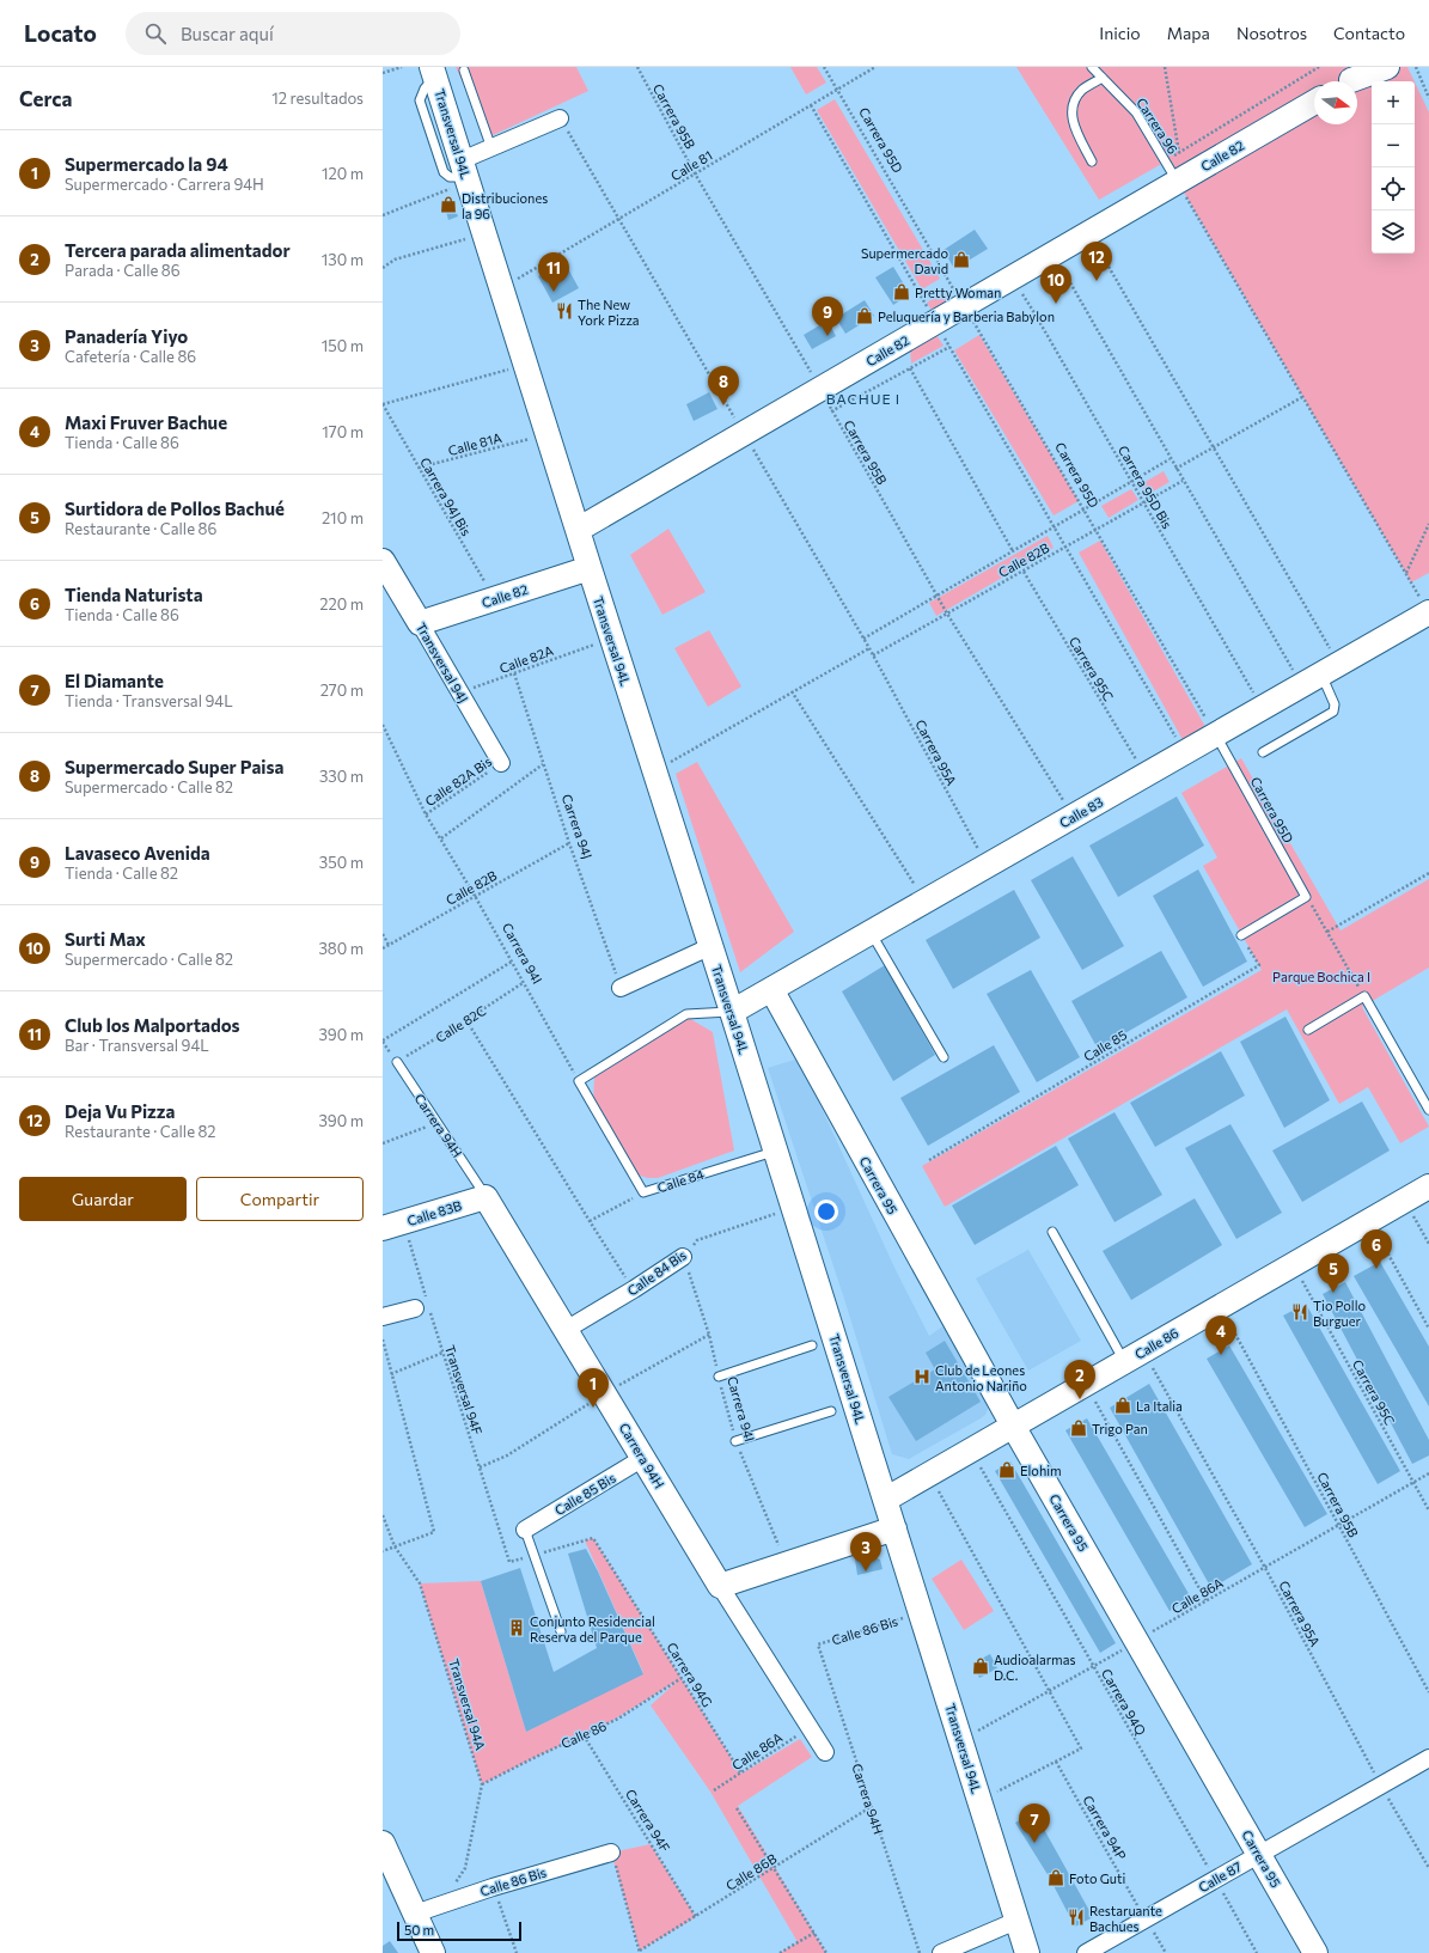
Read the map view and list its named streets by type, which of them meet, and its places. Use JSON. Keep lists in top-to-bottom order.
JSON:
{
  "streets": {
    "street": [
      "Transversal 94L",
      "Calle 82",
      "Transversal 94J",
      "Calle 83",
      "Carrera 94H",
      "Carrera 95",
      "Calle 83B",
      "Calle 84 Bis",
      "Calle 86",
      "Calle 85 Bis",
      "Calle 86 Bis",
      "Calle 87"
    ],
    "lane": ["Carrera 96", "Carrera 95D", "Calle 84"],
    "path": [
      "Carrera 95B",
      "Calle 81",
      "Calle 81A",
      "Carrera 95D Bis",
      "Carrera 94J Bis",
      "Calle 82B",
      "Calle 82A",
      "Carrera 95C",
      "Carrera 95A",
      "Calle 82A Bis",
      "Carrera 94J",
      "Carrera 94I",
      "Calle 82C",
      "Calle 85",
      "Transversal 94F",
      "Calle 86A",
      "Carrera 94G",
      "Carrera 94Q",
      "Transversal 94A",
      "Carrera 94F",
      "Carrera 94P",
      "Calle 86B"
    ]
  },
  "crossings": [
    ["Carrera 95B", "Calle 82"],
    ["Carrera 95B", "Calle 81"],
    ["Carrera 95B", "Calle 82B"],
    ["Carrera 95B", "Calle 83"],
    ["Carrera 95B", "Calle 86A"],
    ["Carrera 96", "Calle 82"],
    ["Transversal 94L", "Calle 82"],
    ["Transversal 94L", "Calle 83"],
    ["Transversal 94L", "Calle 84"],
    ["Transversal 94L", "Calle 86"],
    ["Carrera 95D", "Calle 82"],
    ["Carrera 95D", "Calle 81"],
    ["Carrera 95D", "Calle 82B"],
    ["Carrera 95D", "Calle 83"],
    ["Calle 82", "Carrera 95D Bis"],
    ["Calle 82", "Carrera 94J Bis"],
    ["Calle 82", "Transversal 94J"],
    ["Calle 82", "Carrera 95A"],
    ["Calle 81", "Carrera 95A"],
    ["Calle 81A", "Carrera 94J Bis"],
    ["Carrera 95D Bis", "Calle 82B"],
    ["Carrera 95D Bis", "Calle 83"],
    ["Calle 82B", "Carrera 95C"],
    ["Calle 82B", "Carrera 95A"],
    ["Calle 82B", "Carrera 94J"],
    ["Calle 82B", "Carrera 94I"],
    ["Calle 82A", "Transversal 94J"],
    ["Calle 82A", "Carrera 94J"],
    ["Transversal 94J", "Calle 82A Bis"],
    ["Carrera 95C", "Calle 83"],
    ["Carrera 95C", "Calle 86A"],
    ["Carrera 95A", "Calle 83"],
    ["Carrera 95A", "Calle 86A"],
    ["Carrera 95A", "Calle 87"],
    ["Calle 82A Bis", "Carrera 94I"],
    ["Calle 83", "Carrera 95"],
    ["Carrera 94I", "Calle 82C"],
    ["Carrera 94I", "Calle 84 Bis"],
    ["Calle 82C", "Carrera 94H"],
    ["Carrera 94H", "Calle 83B"],
    ["Carrera 94H", "Calle 84 Bis"],
    ["Carrera 94H", "Calle 85 Bis"],
    ["Carrera 94H", "Calle 86A"],
    ["Carrera 94H", "Calle 86 Bis"],
    ["Carrera 94H", "Calle 86B"],
    ["Carrera 95", "Calle 86"],
    ["Carrera 95", "Calle 86A"],
    ["Carrera 95", "Calle 87"],
    ["Calle 83B", "Transversal 94F"],
    ["Calle 86", "Carrera 94G"],
    ["Calle 86", "Transversal 94A"],
    ["Calle 86", "Carrera 94F"],
    ["Transversal 94F", "Carrera 94G"],
    ["Calle 86A", "Carrera 94G"],
    ["Calle 86A", "Carrera 94Q"],
    ["Calle 86 Bis", "Transversal 94A"],
    ["Carrera 94Q", "Calle 87"],
    ["Carrera 94F", "Calle 86B"],
    ["Carrera 94P", "Calle 87"]
  ],
  "districts": ["BACHUE I"],
  "parks": ["Parque Bochica I"],
  "places": {
    "shop": [
      "Distribuciones la 96",
      "Supermercado David",
      "Pretty Woman",
      "Peluquería y Barberia Babylon",
      "La Italia",
      "Trigo Pan",
      "Elohim",
      "Audioalarmas D.C.",
      "Foto Guti"
    ],
    "restaurant": ["The New York Pizza", "Tio Pollo Burguer", "Restaruante Bachues"],
    "hospital": ["Club de Leones Antonio Nariño"],
    "building": ["Conjunto Residencial Reserva del Parque"]
  },
  "scale_bar": "50 m",
  "north": "right",
  "page": {
    "header": "Locato",
    "search": "Buscar aquí",
    "nav": [
      "Inicio",
      "Mapa",
      "Nosotros",
      "Contacto"
    ],
    "heading": ["Cerca", "12 resultados"],
    "map_buttons": ["+", "−"],
    "list": [
      {
        "mark": "1",
        "name": "Supermercado la 94",
        "note": "Supermercado · Carrera 94H",
        "value": "120 m"
      },
      {
        "mark": "2",
        "name": "Tercera parada alimentador",
        "note": "Parada · Calle 86",
        "value": "130 m"
      },
      {
        "mark": "3",
        "name": "Panadería Yiyo",
        "note": "Cafetería · Calle 86",
        "value": "150 m"
      },
      {
        "mark": "4",
        "name": "Maxi Fruver Bachue",
        "note": "Tienda · Calle 86",
        "value": "170 m"
      },
      {
        "mark": "5",
        "name": "Surtidora de Pollos Bachué",
        "note": "Restaurante · Calle 86",
        "value": "210 m"
      },
      {
        "mark": "6",
        "name": "Tienda Naturista",
        "note": "Tienda · Calle 86",
        "value": "220 m"
      },
      {
        "mark": "7",
        "name": "El Diamante",
        "note": "Tienda · Transversal 94L",
        "value": "270 m"
      },
      {
        "mark": "8",
        "name": "Supermercado Super Paisa",
        "note": "Supermercado · Calle 82",
        "value": "330 m"
      },
      {
        "mark": "9",
        "name": "Lavaseco Avenida",
        "note": "Tienda · Calle 82",
        "value": "350 m"
      },
      {
        "mark": "10",
        "name": "Surti Max",
        "note": "Supermercado · Calle 82",
        "value": "380 m"
      },
      {
        "mark": "11",
        "name": "Club los Malportados",
        "note": "Bar · Transversal 94L",
        "value": "390 m"
      },
      {
        "mark": "12",
        "name": "Deja Vu Pizza",
        "note": "Restaurante · Calle 82",
        "value": "390 m"
      }
    ],
    "pins": [
      "12",
      "11",
      "10",
      "9",
      "8",
      "6",
      "5",
      "4",
      "2",
      "1",
      "3",
      "7"
    ],
    "buttons": ["Guardar", "Compartir"],
    "scale": "50 m"
  }
}
